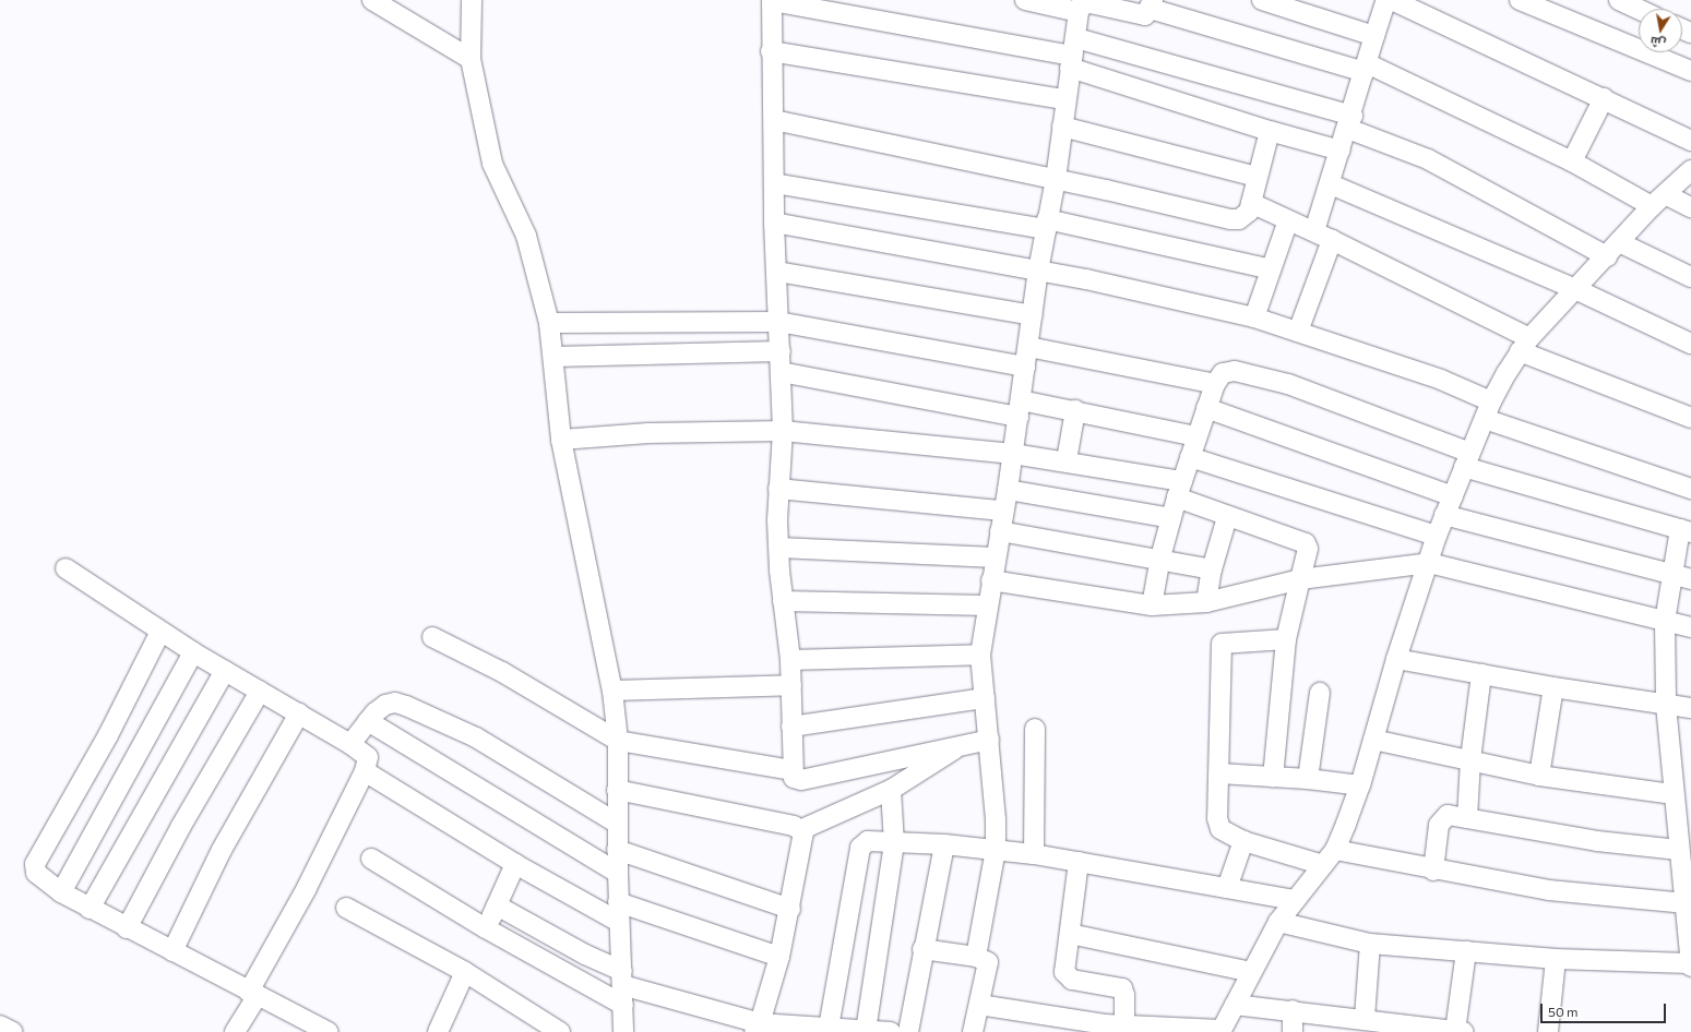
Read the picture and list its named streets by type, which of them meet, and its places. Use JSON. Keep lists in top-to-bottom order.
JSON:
{
  "scale_bar": "50 m",
  "north": "bottom"
}
